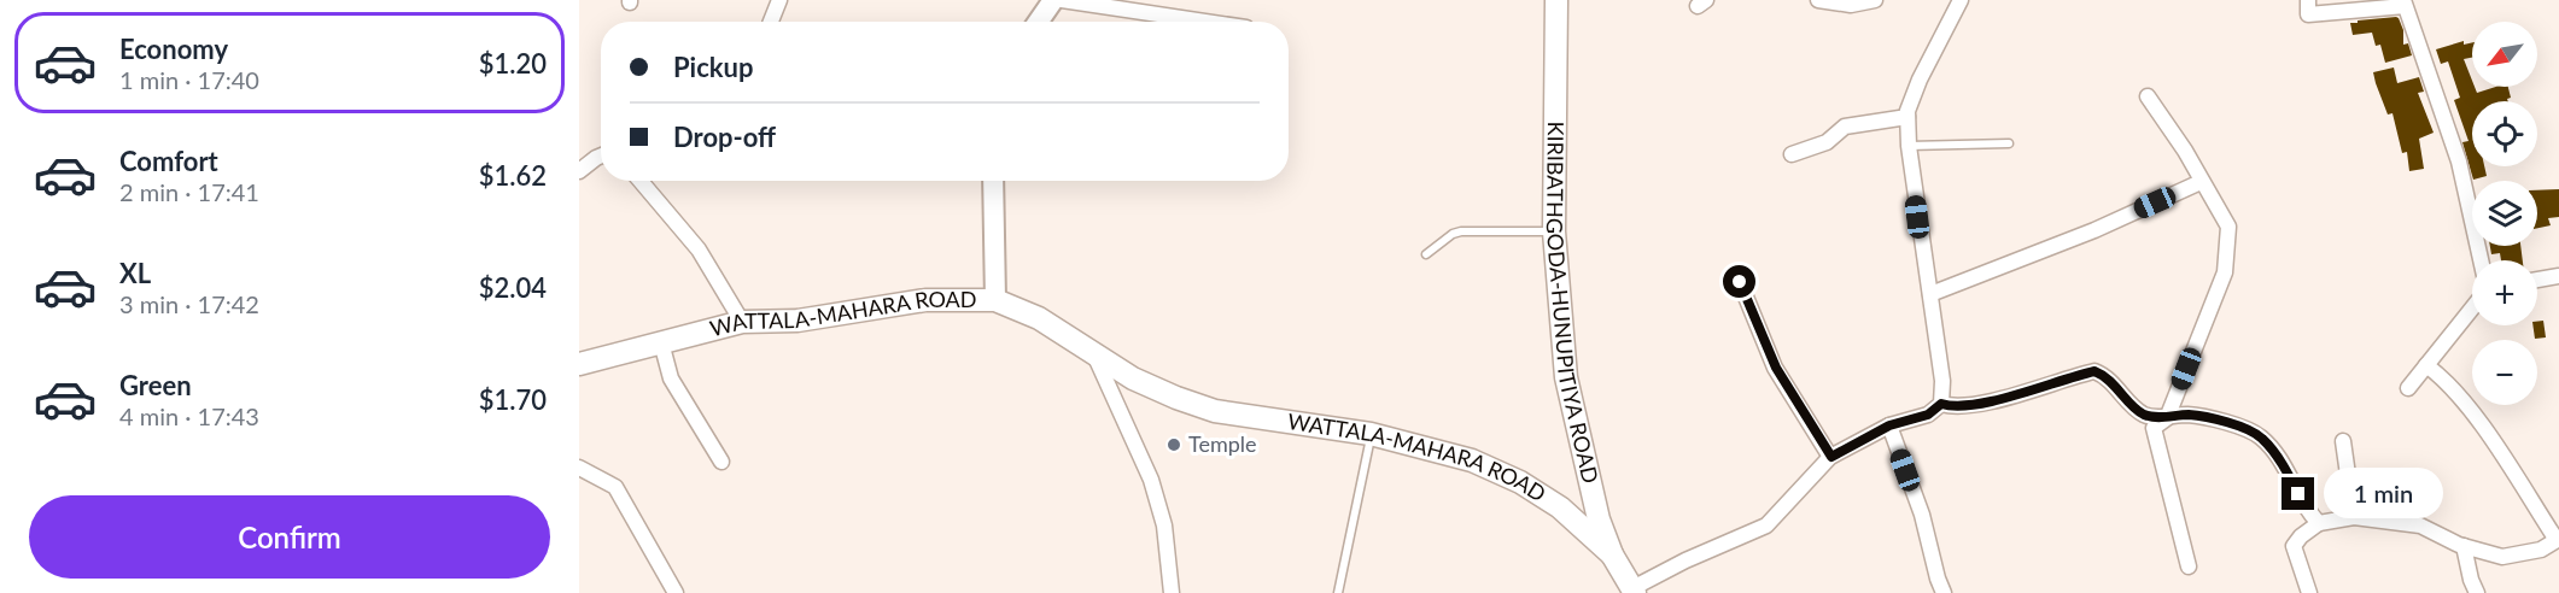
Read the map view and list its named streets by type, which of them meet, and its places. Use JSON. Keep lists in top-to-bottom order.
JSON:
{
  "streets": {
    "main road": ["KIRIBATHGODA-HUNUPITIYA ROAD", "WATTALA-MAHARA ROAD"]
  },
  "crossings": [
    ["KIRIBATHGODA-HUNUPITIYA ROAD", "WATTALA-MAHARA ROAD"]
  ],
  "places": ["Temple"],
  "north": "bottom left",
  "page": {
    "list": [
      {
        "name": "Economy",
        "note": "1 min · 17:40",
        "value": "$1.20"
      },
      {
        "name": "Comfort",
        "note": "2 min · 17:41",
        "value": "$1.62"
      },
      {
        "name": "XL",
        "note": "3 min · 17:42",
        "value": "$2.04"
      },
      {
        "name": "Green",
        "note": "4 min · 17:43",
        "value": "$1.70"
      }
    ],
    "map_buttons": ["+", "−"],
    "banner": ["Pickup", "Drop-off"],
    "bubble": "1 min",
    "buttons": "Confirm"
  }
}
